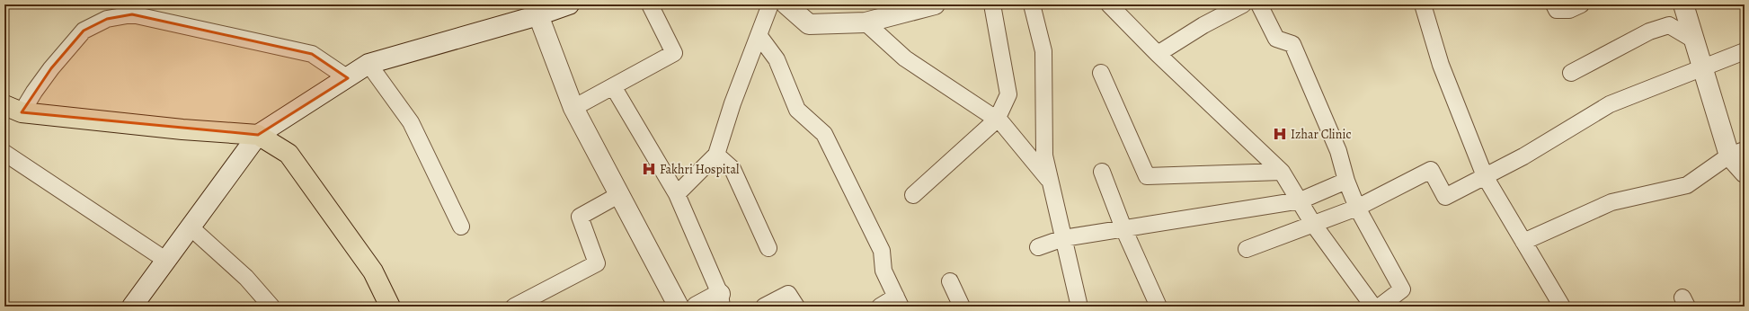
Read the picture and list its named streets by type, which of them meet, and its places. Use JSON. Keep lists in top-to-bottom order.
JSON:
{
  "places": {
    "hospital": ["Izhar Clinic", "Fakhri Hospital"]
  }
}
